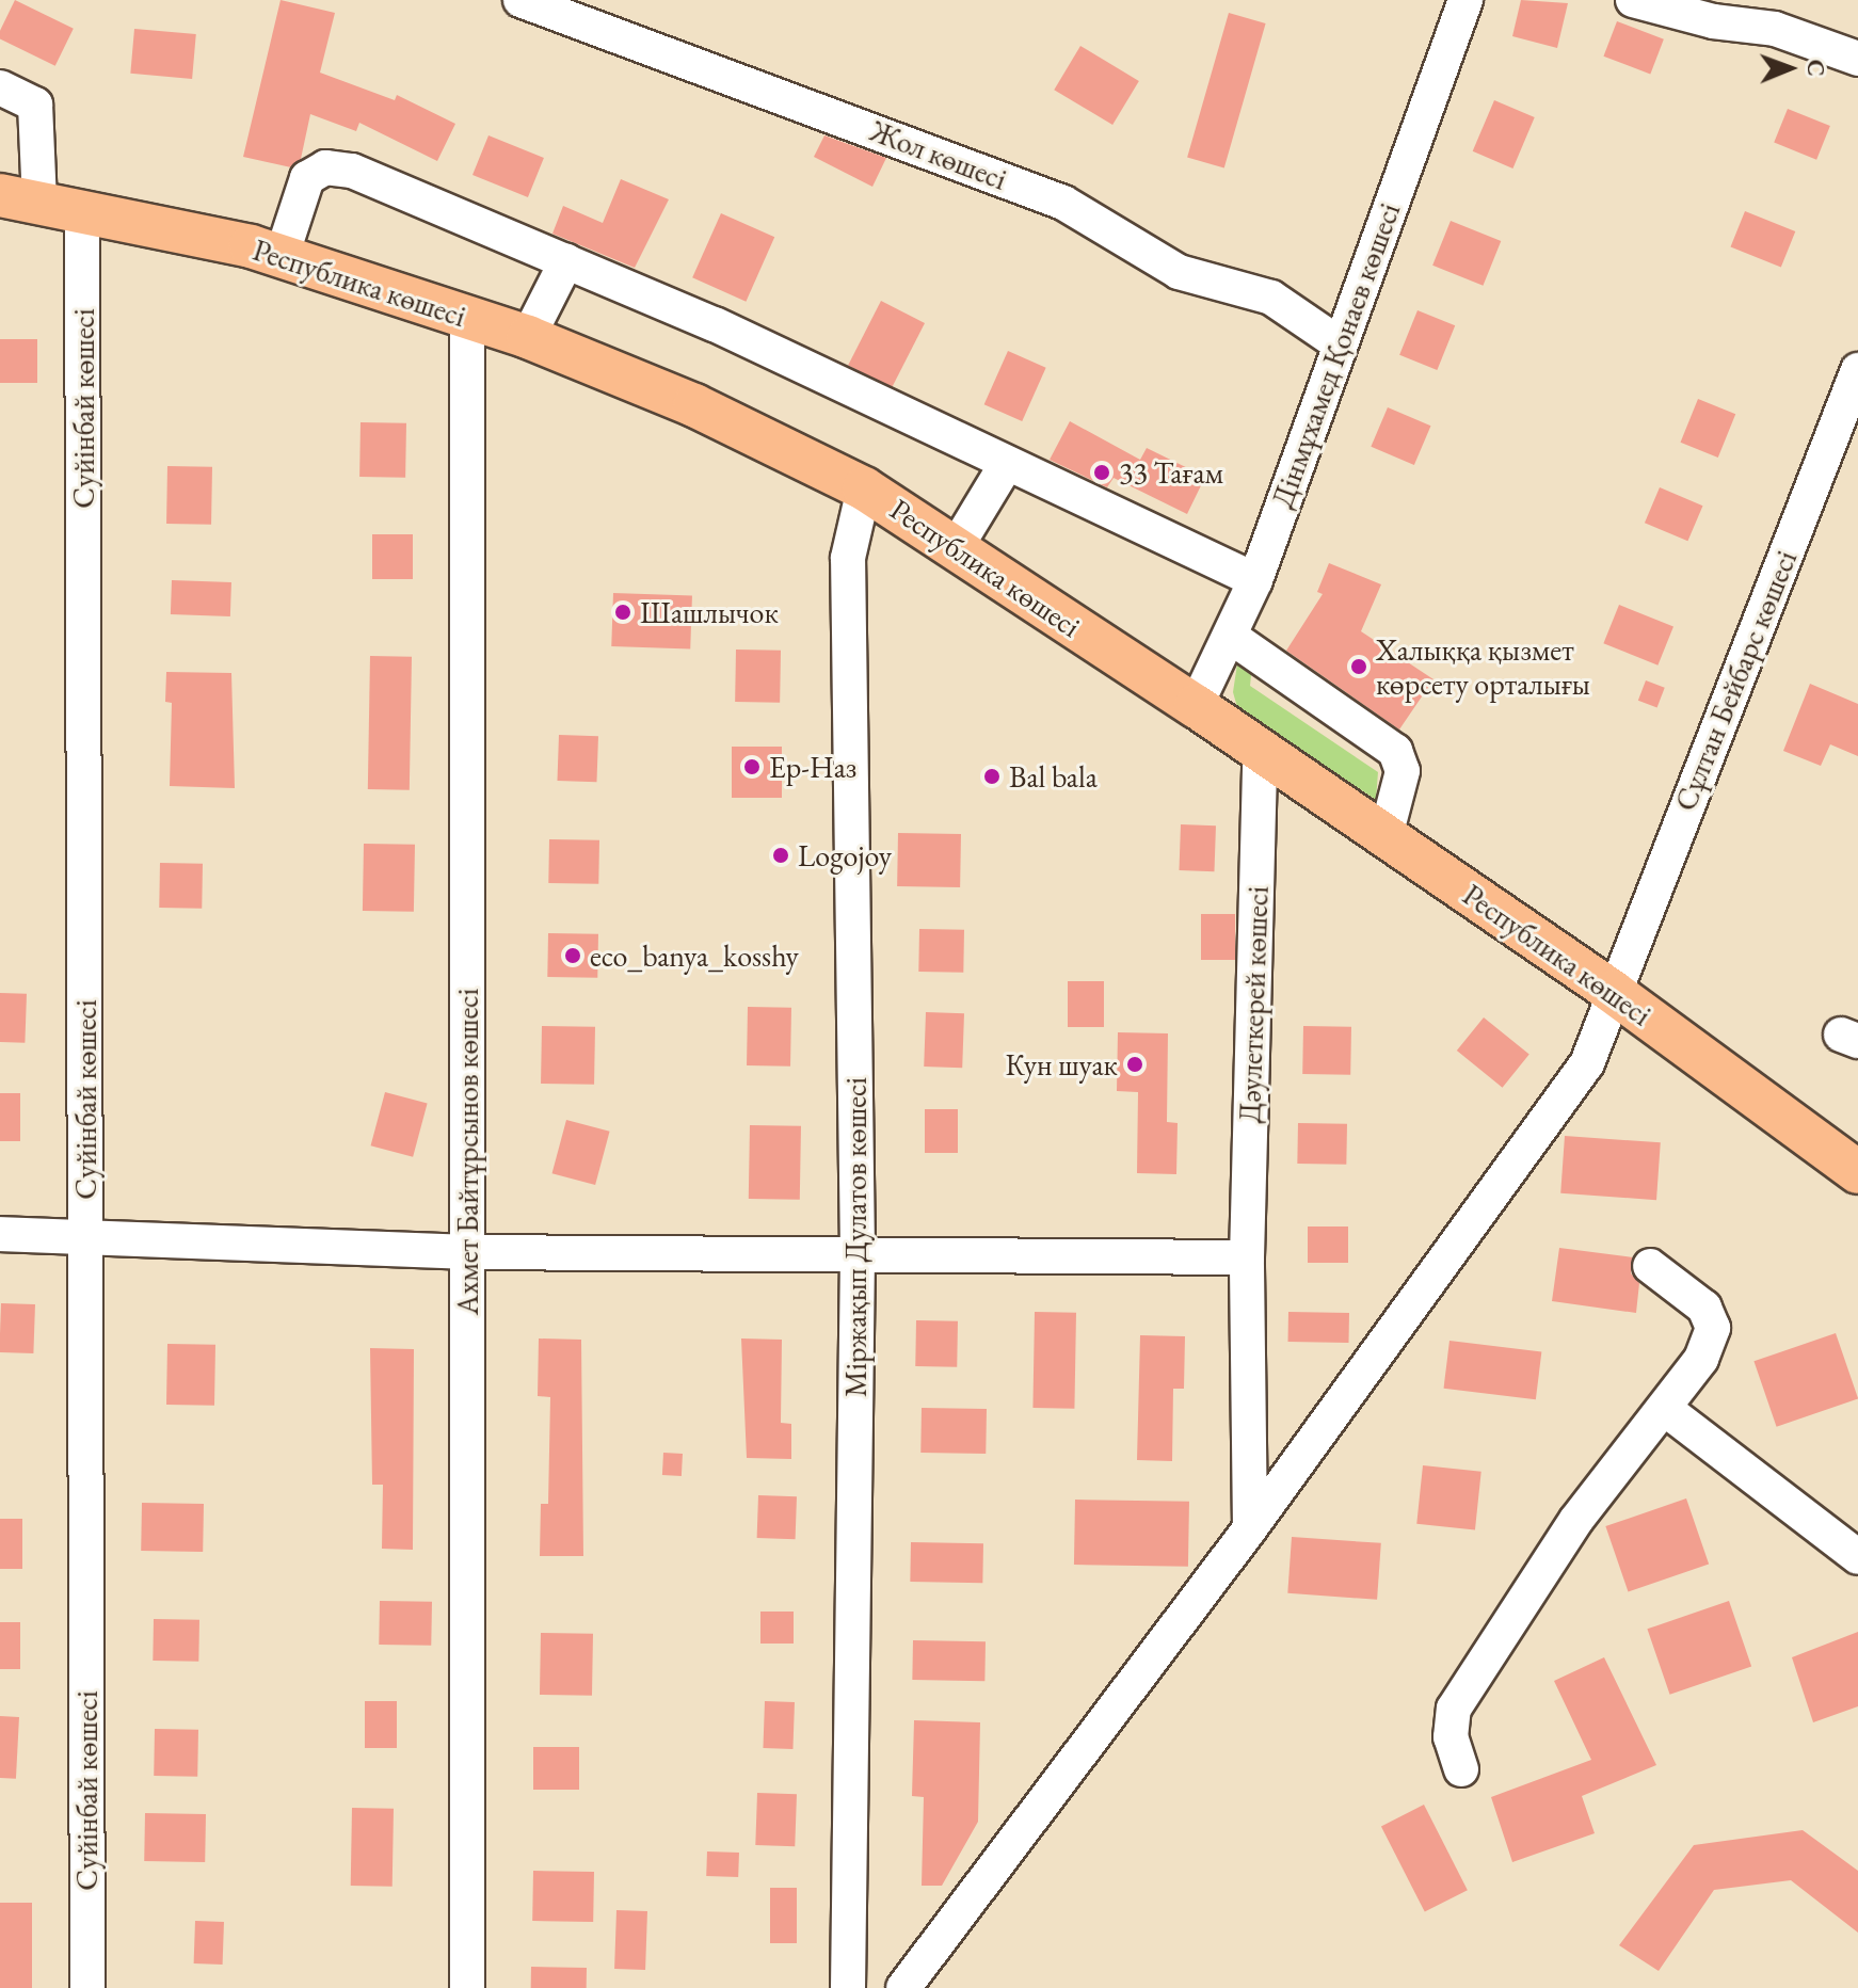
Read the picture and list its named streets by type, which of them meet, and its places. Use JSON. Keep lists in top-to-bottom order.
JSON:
{
  "streets": {
    "main road": ["Республика көшесі"],
    "street": [
      "Жол көшесі",
      "Дінмұхамед Қонаев көшесі",
      "Суйінбай көшесі",
      "Сұлтан Бейбарс көшесі",
      "Дәулеткерей көшесі",
      "Ахмет Байтұрсынов көшесі",
      "Міржақып Дулатов көшесі"
    ]
  },
  "crossings": [
    ["Жол көшесі", "Дінмұхамед Қонаев көшесі"],
    ["Республика көшесі", "Дінмұхамед Қонаев көшесі"],
    ["Республика көшесі", "Суйінбай көшесі"],
    ["Республика көшесі", "Сұлтан Бейбарс көшесі"],
    ["Республика көшесі", "Дәулеткерей көшесі"],
    ["Республика көшесі", "Ахмет Байтұрсынов көшесі"],
    ["Республика көшесі", "Міржақып Дулатов көшесі"],
    ["Сұлтан Бейбарс көшесі", "Дәулеткерей көшесі"]
  ],
  "places": [
    "33 Тағам",
    "Шашлычок",
    "Халыққа қызмет көрсету орталығы",
    "Ер-Наз",
    "Bal bala",
    "Logojoy",
    "eco_banya_kosshy",
    "Кун шуак"
  ],
  "north": "right"
}
